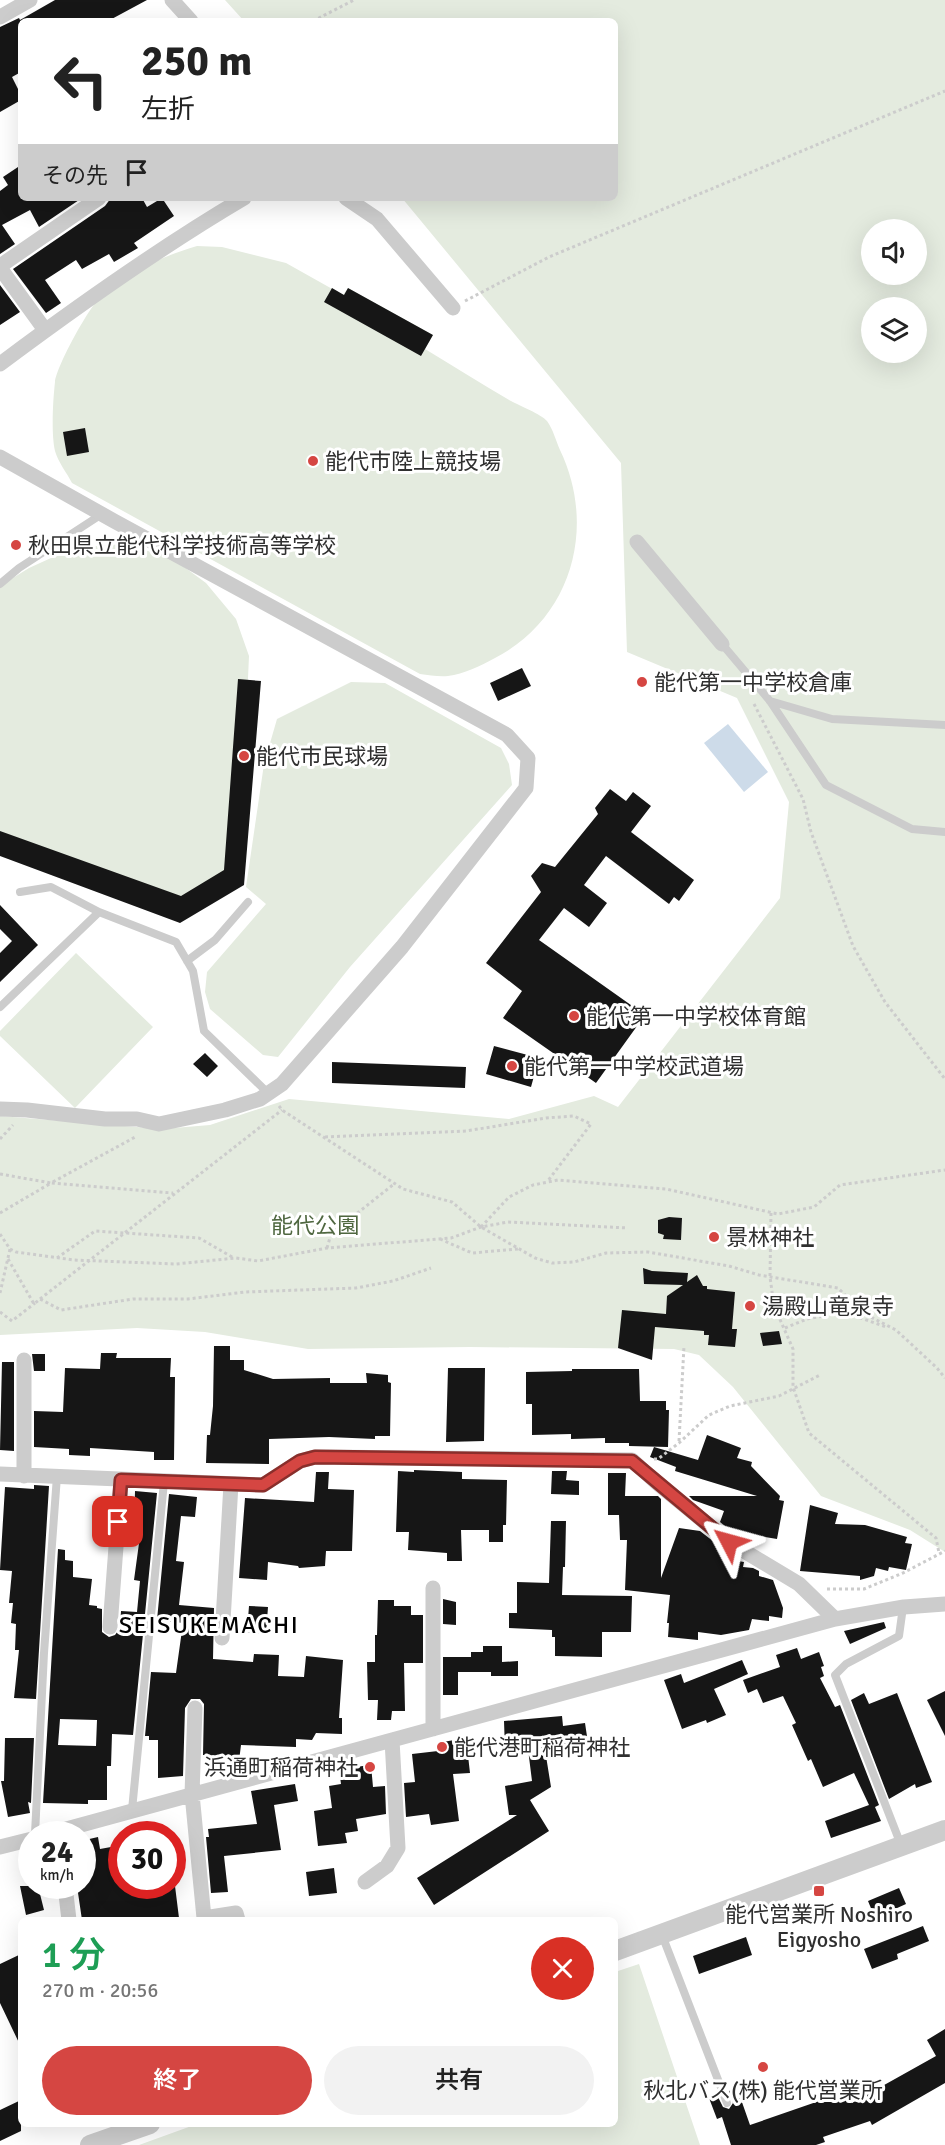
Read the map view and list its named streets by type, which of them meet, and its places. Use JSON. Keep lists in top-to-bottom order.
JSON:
{
  "districts": ["SEISUKEMACHI"],
  "parks": ["能代公園"],
  "places": {
    "other": [
      "能代市陸上競技場",
      "秋田県立能代科学技術高等学校",
      "能代第一中学校倉庫",
      "能代市民球場",
      "能代第一中学校体育館",
      "能代第一中学校武道場",
      "景林神社",
      "湯殿山竜泉寺",
      "能代港町稲荷神社",
      "浜通町稲荷神社",
      "秋北バス(株) 能代営業所"
    ],
    "transit": ["能代営業所 Noshiro Eigyosho"]
  },
  "page": {
    "turn": ["250 m", "左折"],
    "then": "その先",
    "speed": "24 km/h",
    "limit": "30",
    "heading": ["1 分", "270 m · 20:56"],
    "buttons": ["終了", "共有"]
  }
}
